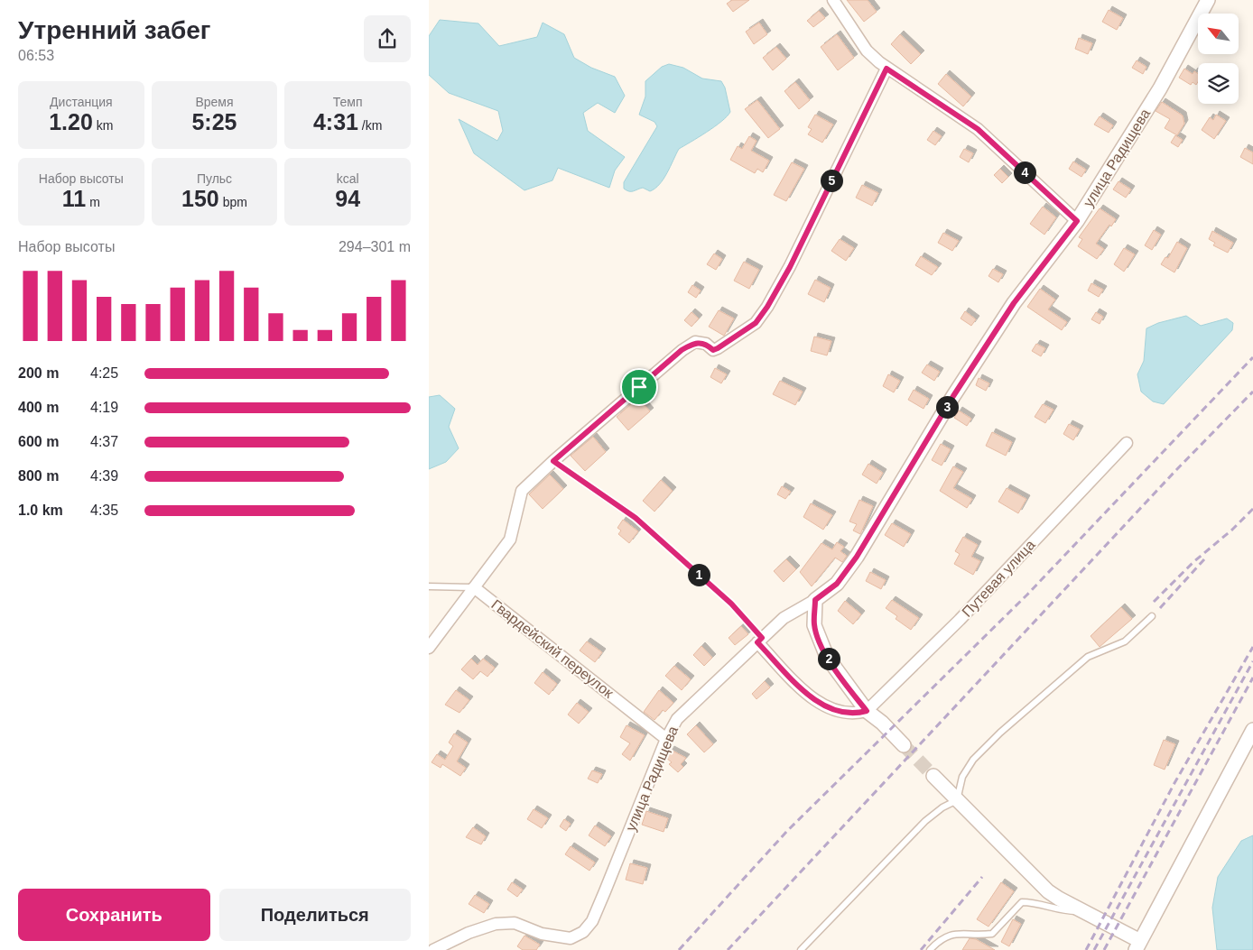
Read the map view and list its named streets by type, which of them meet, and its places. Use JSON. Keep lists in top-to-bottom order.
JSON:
{
  "streets": {
    "street": ["улица Радищева", "Путевая улица", "Гвардейский переулок"]
  },
  "crossings": [
    ["улица Радищева", "Гвардейский переулок"]
  ],
  "north": "top left",
  "page": {
    "heading": ["Утренний забег", "06:53"],
    "stats": [
      ["Дистанция", "1.20 km"],
      ["Время", "5:25"],
      ["Темп", "4:31 /km"],
      ["Набор высоты", "11 m"],
      ["Пульс", "150 bpm"],
      ["kcal", "94"]
    ],
    "pins": [
      "4",
      "5",
      "3",
      "1",
      "2"
    ],
    "chart": ["Набор высоты", "294–301 m"],
    "list": [
      {
        "name": "200 m",
        "note": "4:25"
      },
      {
        "name": "400 m",
        "note": "4:19"
      },
      {
        "name": "600 m",
        "note": "4:37"
      },
      {
        "name": "800 m",
        "note": "4:39"
      },
      {
        "name": "1.0 km",
        "note": "4:35"
      }
    ],
    "buttons": ["Сохранить", "Поделиться"]
  }
}
